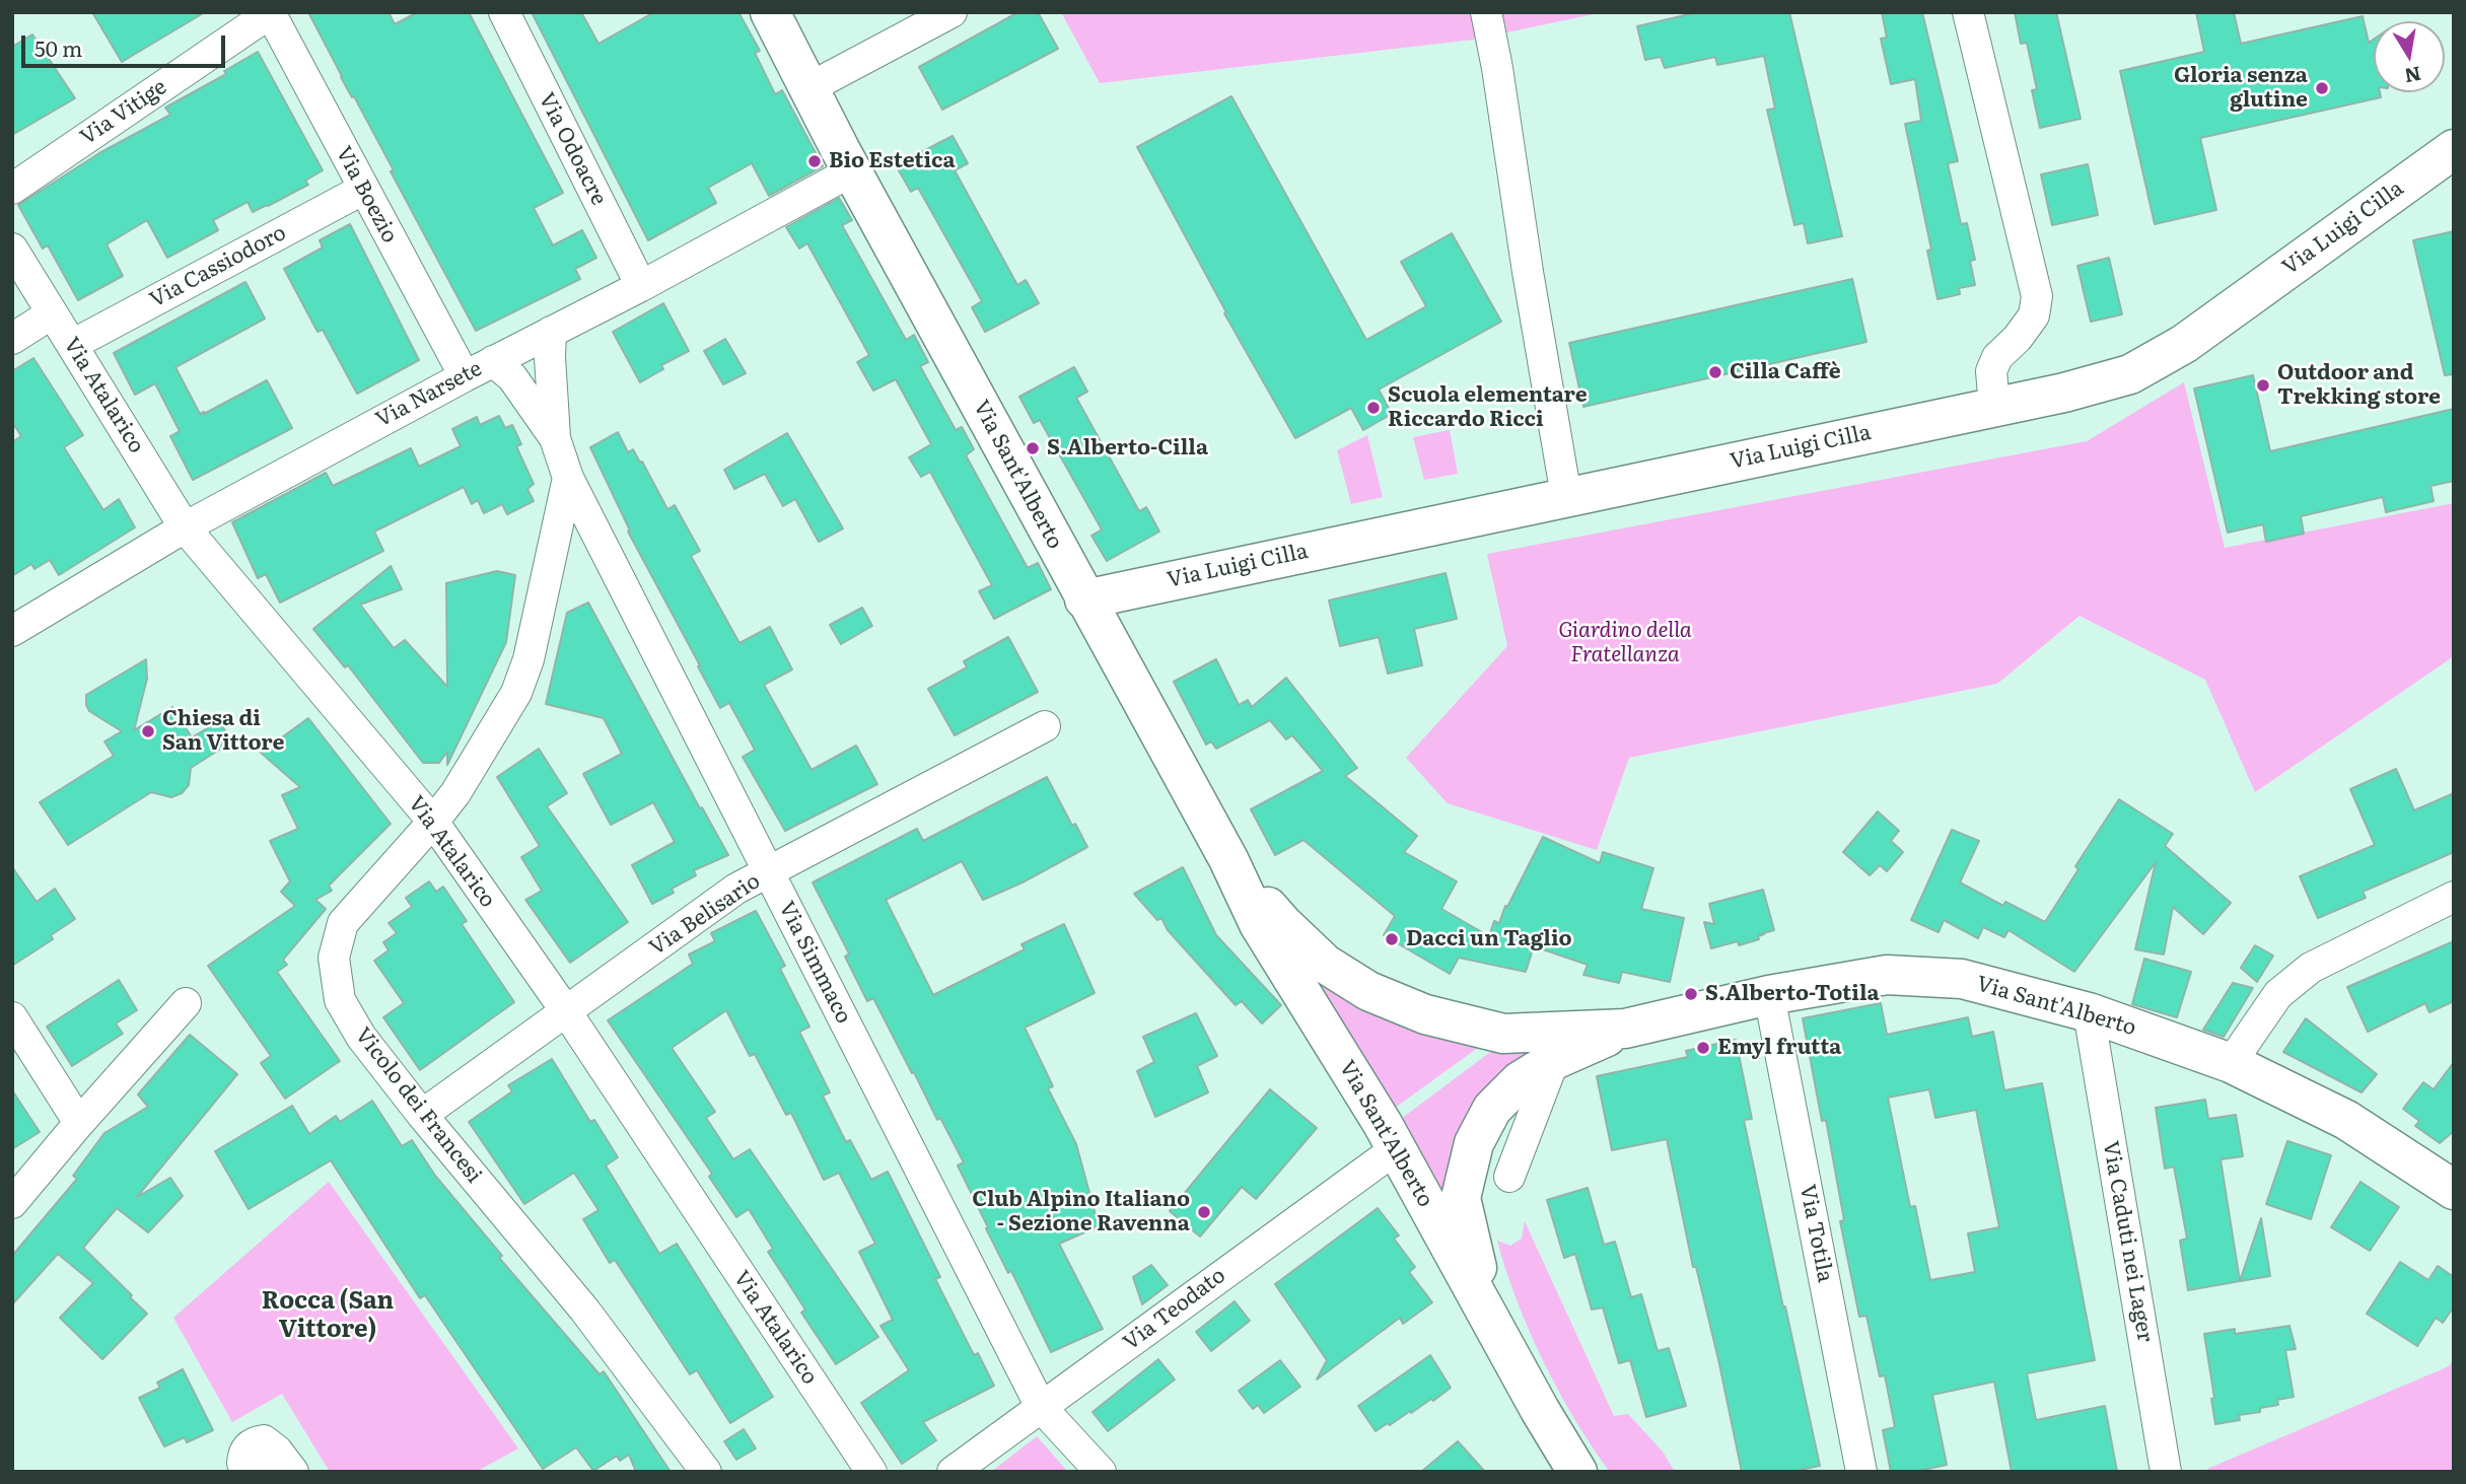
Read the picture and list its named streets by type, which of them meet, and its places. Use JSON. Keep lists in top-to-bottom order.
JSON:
{
  "streets": {
    "street": [
      "Via Vitige",
      "Via Odoacre",
      "Via Boezio",
      "Via Luigi Cilla",
      "Via Cassiodoro",
      "Via Narsete",
      "Via Atalarico",
      "Via Sant'Alberto",
      "Via Belisario",
      "Via Simmaco",
      "Vicolo dei Francesi",
      "Via Totila",
      "Via Caduti nei Lager",
      "Via Teodato"
    ]
  },
  "crossings": [
    ["Via Vitige", "Via Boezio"],
    ["Via Odoacre", "Via Narsete"],
    ["Via Boezio", "Via Cassiodoro"],
    ["Via Boezio", "Via Narsete"],
    ["Via Luigi Cilla", "Via Sant'Alberto"],
    ["Via Cassiodoro", "Via Atalarico"],
    ["Via Narsete", "Via Atalarico"],
    ["Via Narsete", "Via Sant'Alberto"],
    ["Via Narsete", "Via Simmaco"],
    ["Via Atalarico", "Via Belisario"],
    ["Via Atalarico", "Vicolo dei Francesi"],
    ["Via Sant'Alberto", "Via Totila"],
    ["Via Sant'Alberto", "Via Caduti nei Lager"],
    ["Via Sant'Alberto", "Via Teodato"],
    ["Via Belisario", "Via Simmaco"],
    ["Via Belisario", "Vicolo dei Francesi"],
    ["Via Simmaco", "Vicolo dei Francesi"],
    ["Via Simmaco", "Via Teodato"]
  ],
  "districts": ["Rocca (San Vittore)"],
  "parks": ["Giardino della Fratellanza"],
  "places": [
    "Gloria senza glutine",
    "Bio Estetica",
    "Cilla Caffè",
    "Outdoor and Trekking store",
    "Scuola elementare Riccardo Ricci",
    "S.Alberto-Cilla",
    "Chiesa di San Vittore",
    "Dacci un Taglio",
    "S.Alberto-Totila",
    "Emyl frutta",
    "Club Alpino Italiano - Sezione Ravenna"
  ],
  "scale_bar": "50 m",
  "north": "bottom"
}
